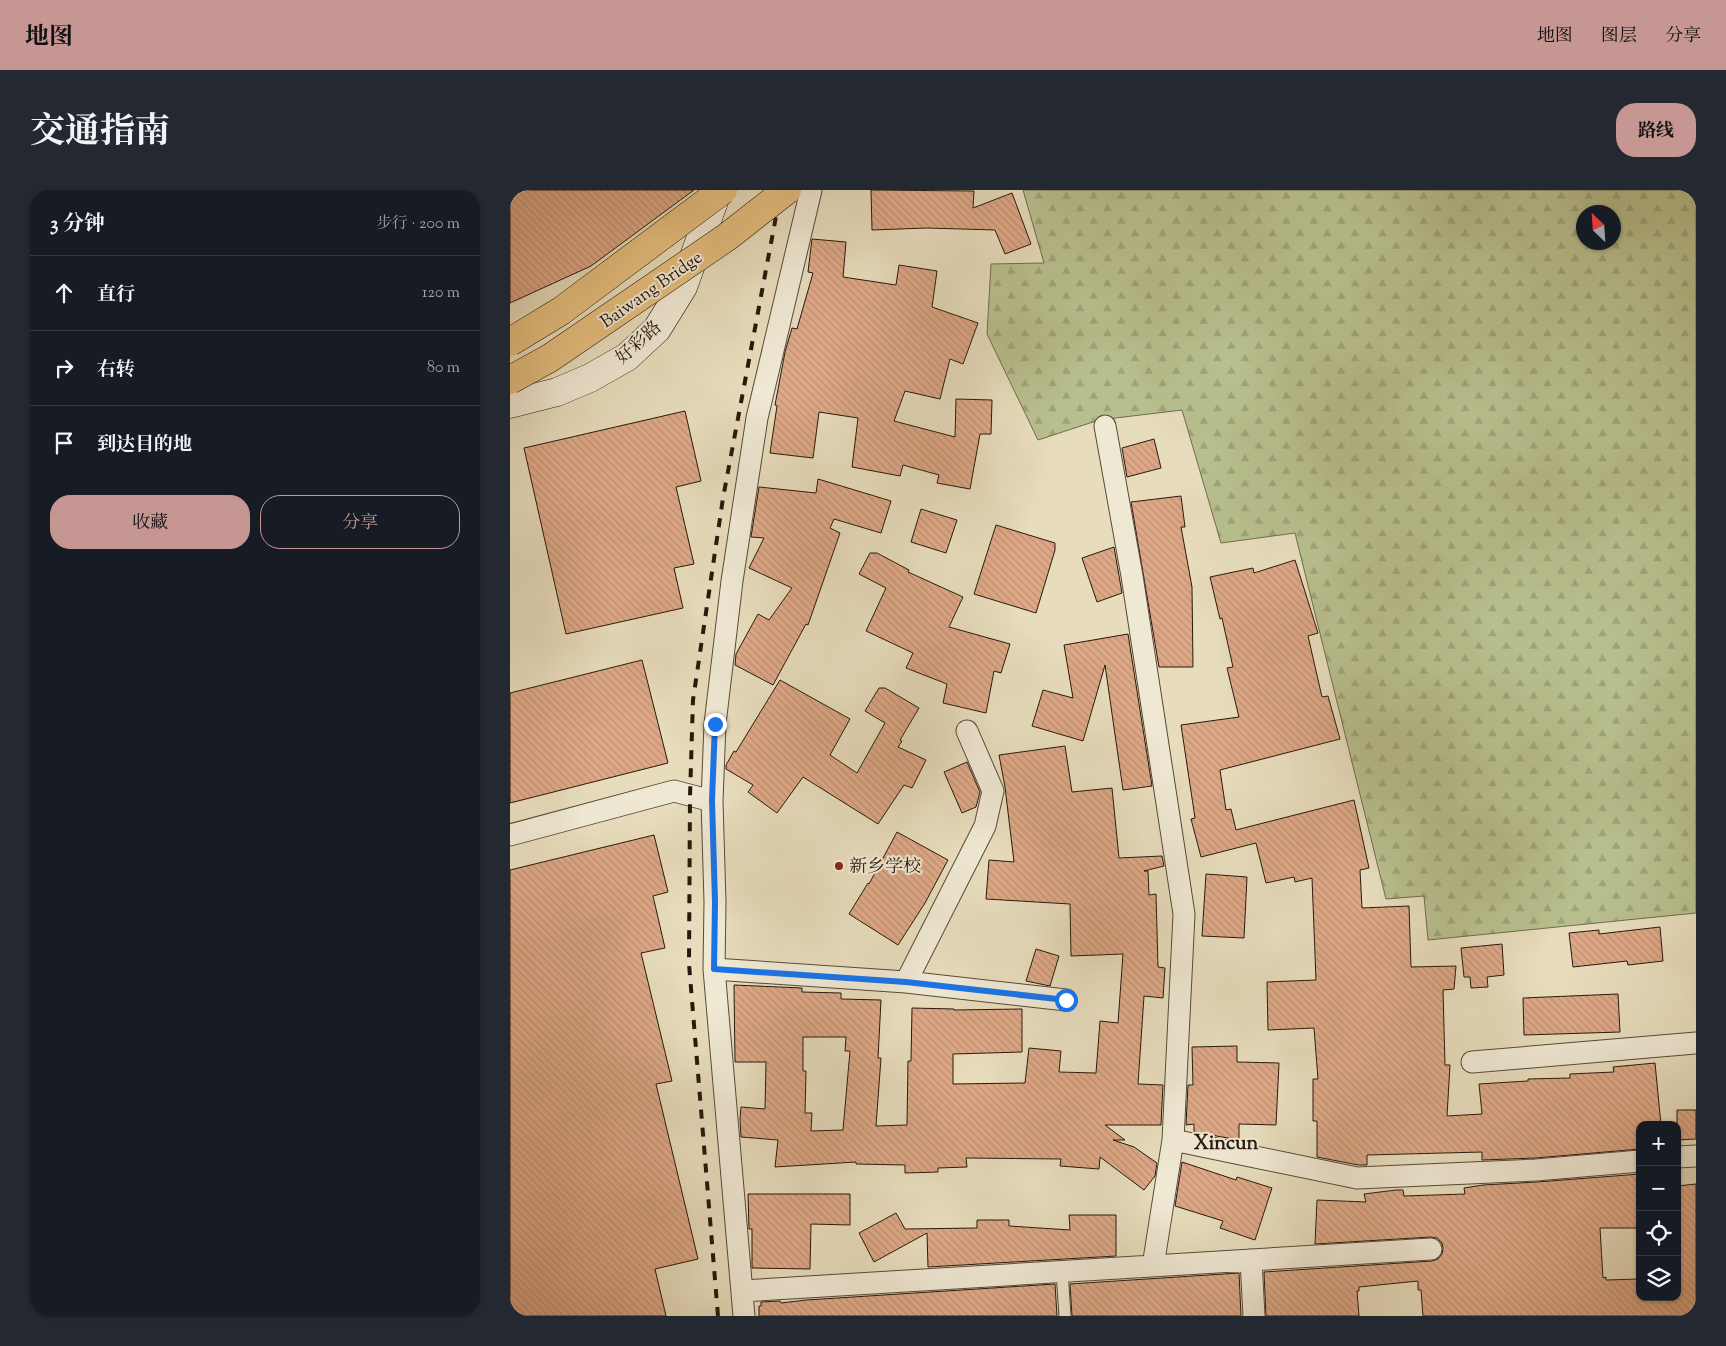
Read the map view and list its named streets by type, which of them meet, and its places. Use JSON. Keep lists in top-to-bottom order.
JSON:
{
  "streets": {
    "main road": ["Baiwang Bridge"],
    "street": ["好彩路"]
  },
  "districts": ["Xincun"],
  "places": ["新乡学校"],
  "north": "top left",
  "page": {
    "header": "地图",
    "nav": ["地图", "图层", "分享"],
    "title": "交通指南",
    "buttons": [
      "路线",
      ["收藏", "分享"]
    ],
    "heading": ["3 分钟", "步行 · 200 m"],
    "list": [
      ["直行", "120 m"],
      ["右转", "80 m"],
      "到达目的地"
    ],
    "map_buttons": ["+", "−"]
  }
}
